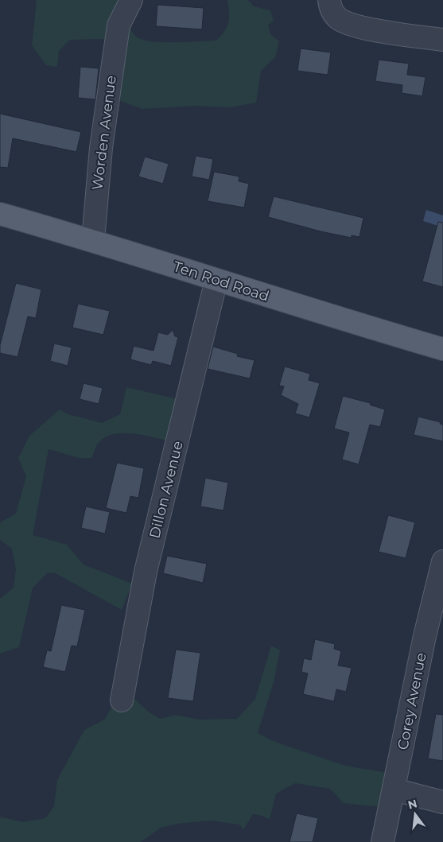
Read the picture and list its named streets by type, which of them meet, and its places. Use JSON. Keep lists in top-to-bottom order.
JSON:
{
  "streets": {
    "main road": ["Ten Rod Road"],
    "street": ["Worden Avenue", "Dillon Avenue", "Corey Avenue"]
  },
  "crossings": [
    ["Worden Avenue", "Ten Rod Road"],
    ["Ten Rod Road", "Dillon Avenue"]
  ],
  "north": "top"
}
